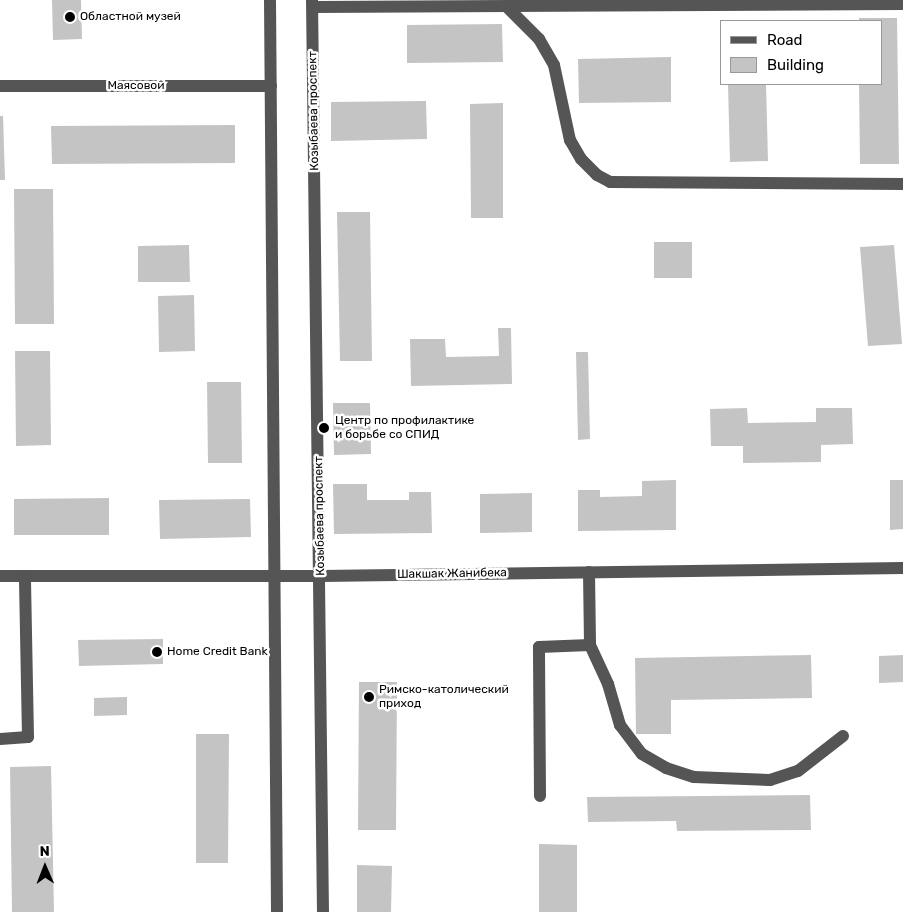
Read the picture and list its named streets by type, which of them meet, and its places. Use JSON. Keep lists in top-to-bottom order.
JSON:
{
  "streets": {
    "street": ["Маясовой", "Козыбаева проспект", "Шакшак Жанибека"]
  },
  "crossings": [
    ["Козыбаева проспект", "Шакшак Жанибека"]
  ],
  "places": [
    "Областной музей",
    "Центр по профилактике и борьбе со СПИД",
    "Home Credit Bank",
    "Римско-католический приход"
  ],
  "legend": ["Road", "Building"],
  "north": "top"
}
